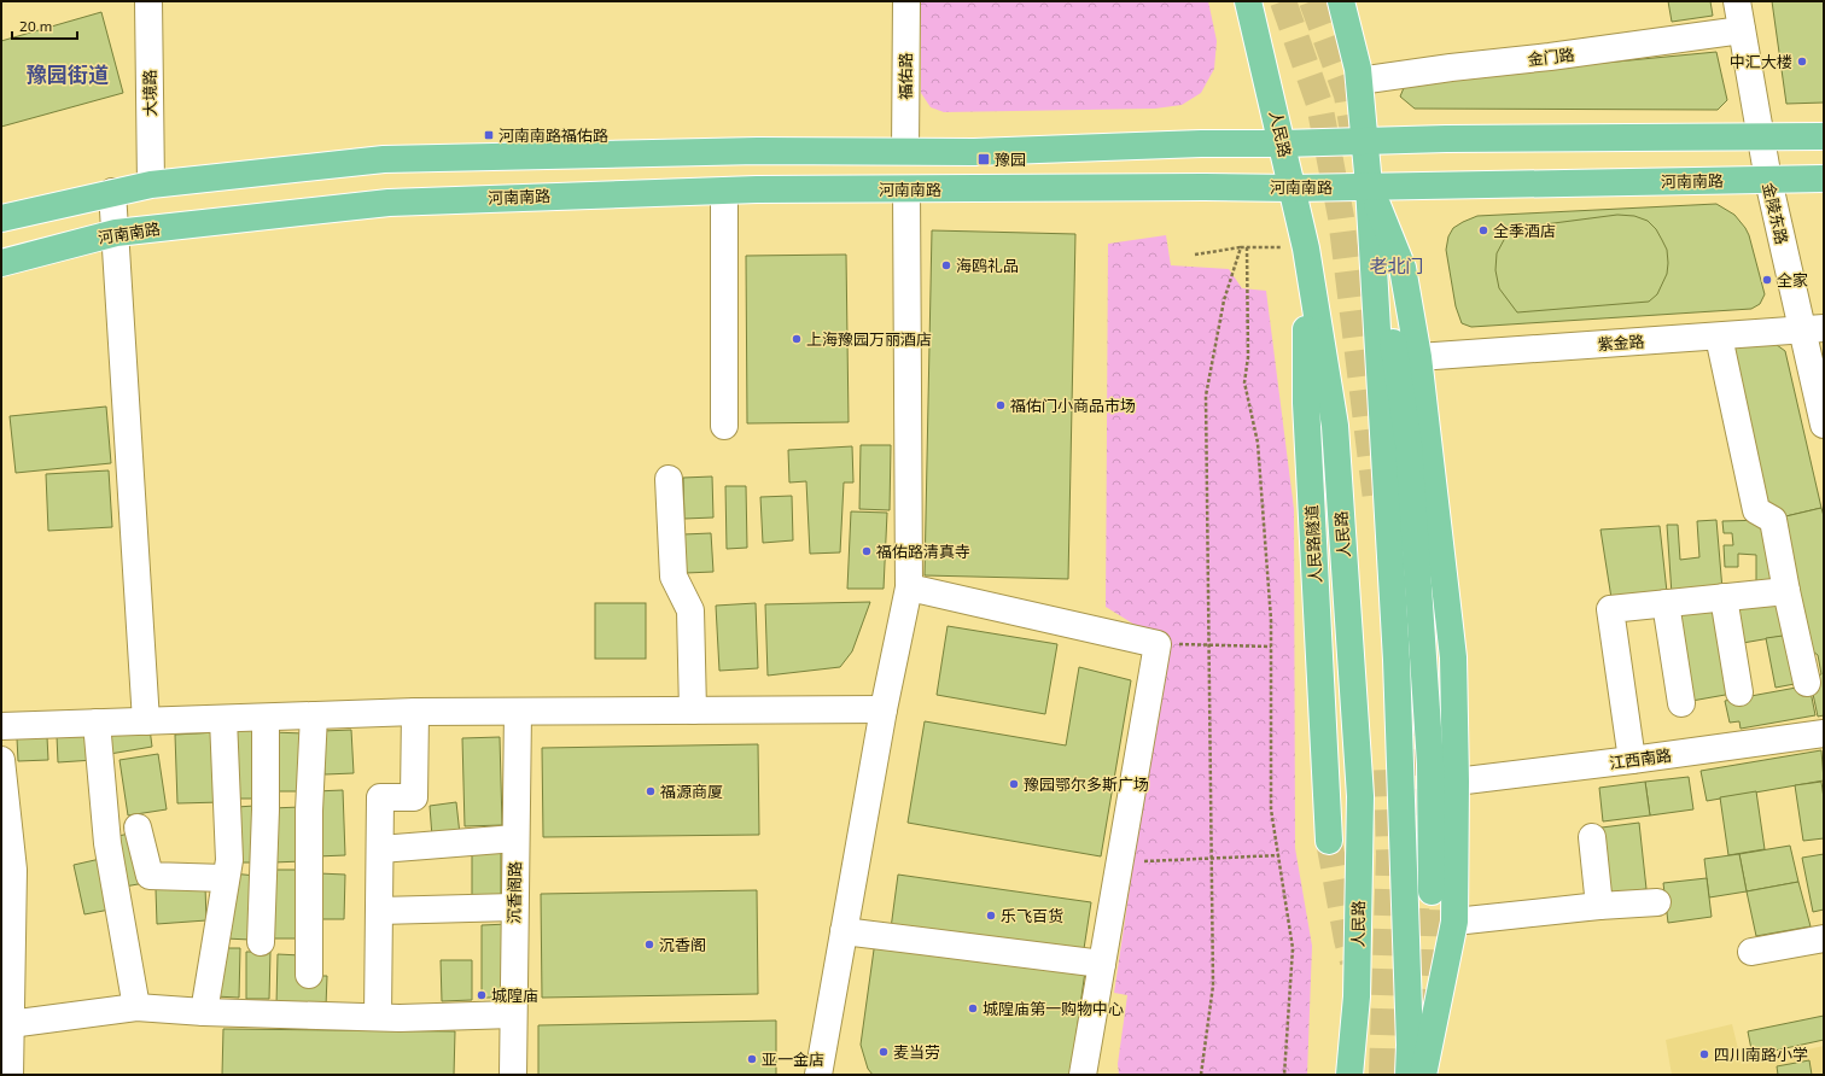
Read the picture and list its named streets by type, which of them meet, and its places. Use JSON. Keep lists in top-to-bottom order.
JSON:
{
  "streets": {
    "main road": ["人民路", "河南南路", "人民路隧道"],
    "street": [
      "金门路",
      "福佑路",
      "大境路",
      "金陵东路",
      "紫金路",
      "江西南路",
      "沉香阁路"
    ]
  },
  "crossings": [
    ["金门路", "金陵东路"],
    ["人民路", "河南南路"],
    ["人民路", "人民路隧道"],
    ["河南南路", "金陵东路"],
    ["金陵东路", "紫金路"]
  ],
  "districts": ["豫园街道", "老北门"],
  "places": {
    "other": [
      "中汇大楼",
      "全季酒店",
      "海鸥礼品",
      "全家",
      "上海豫园万丽酒店",
      "福佑门小商品市场",
      "福佑路清真寺",
      "豫园鄂尔多斯广场",
      "福源商厦",
      "乐飞百货",
      "沉香阁",
      "城隍庙",
      "城隍庙第一购物中心",
      "麦当劳",
      "四川南路小学",
      "亚一金店"
    ],
    "transit": ["河南南路福佑路", "豫园"]
  },
  "scale_bar": "20 m"
}
